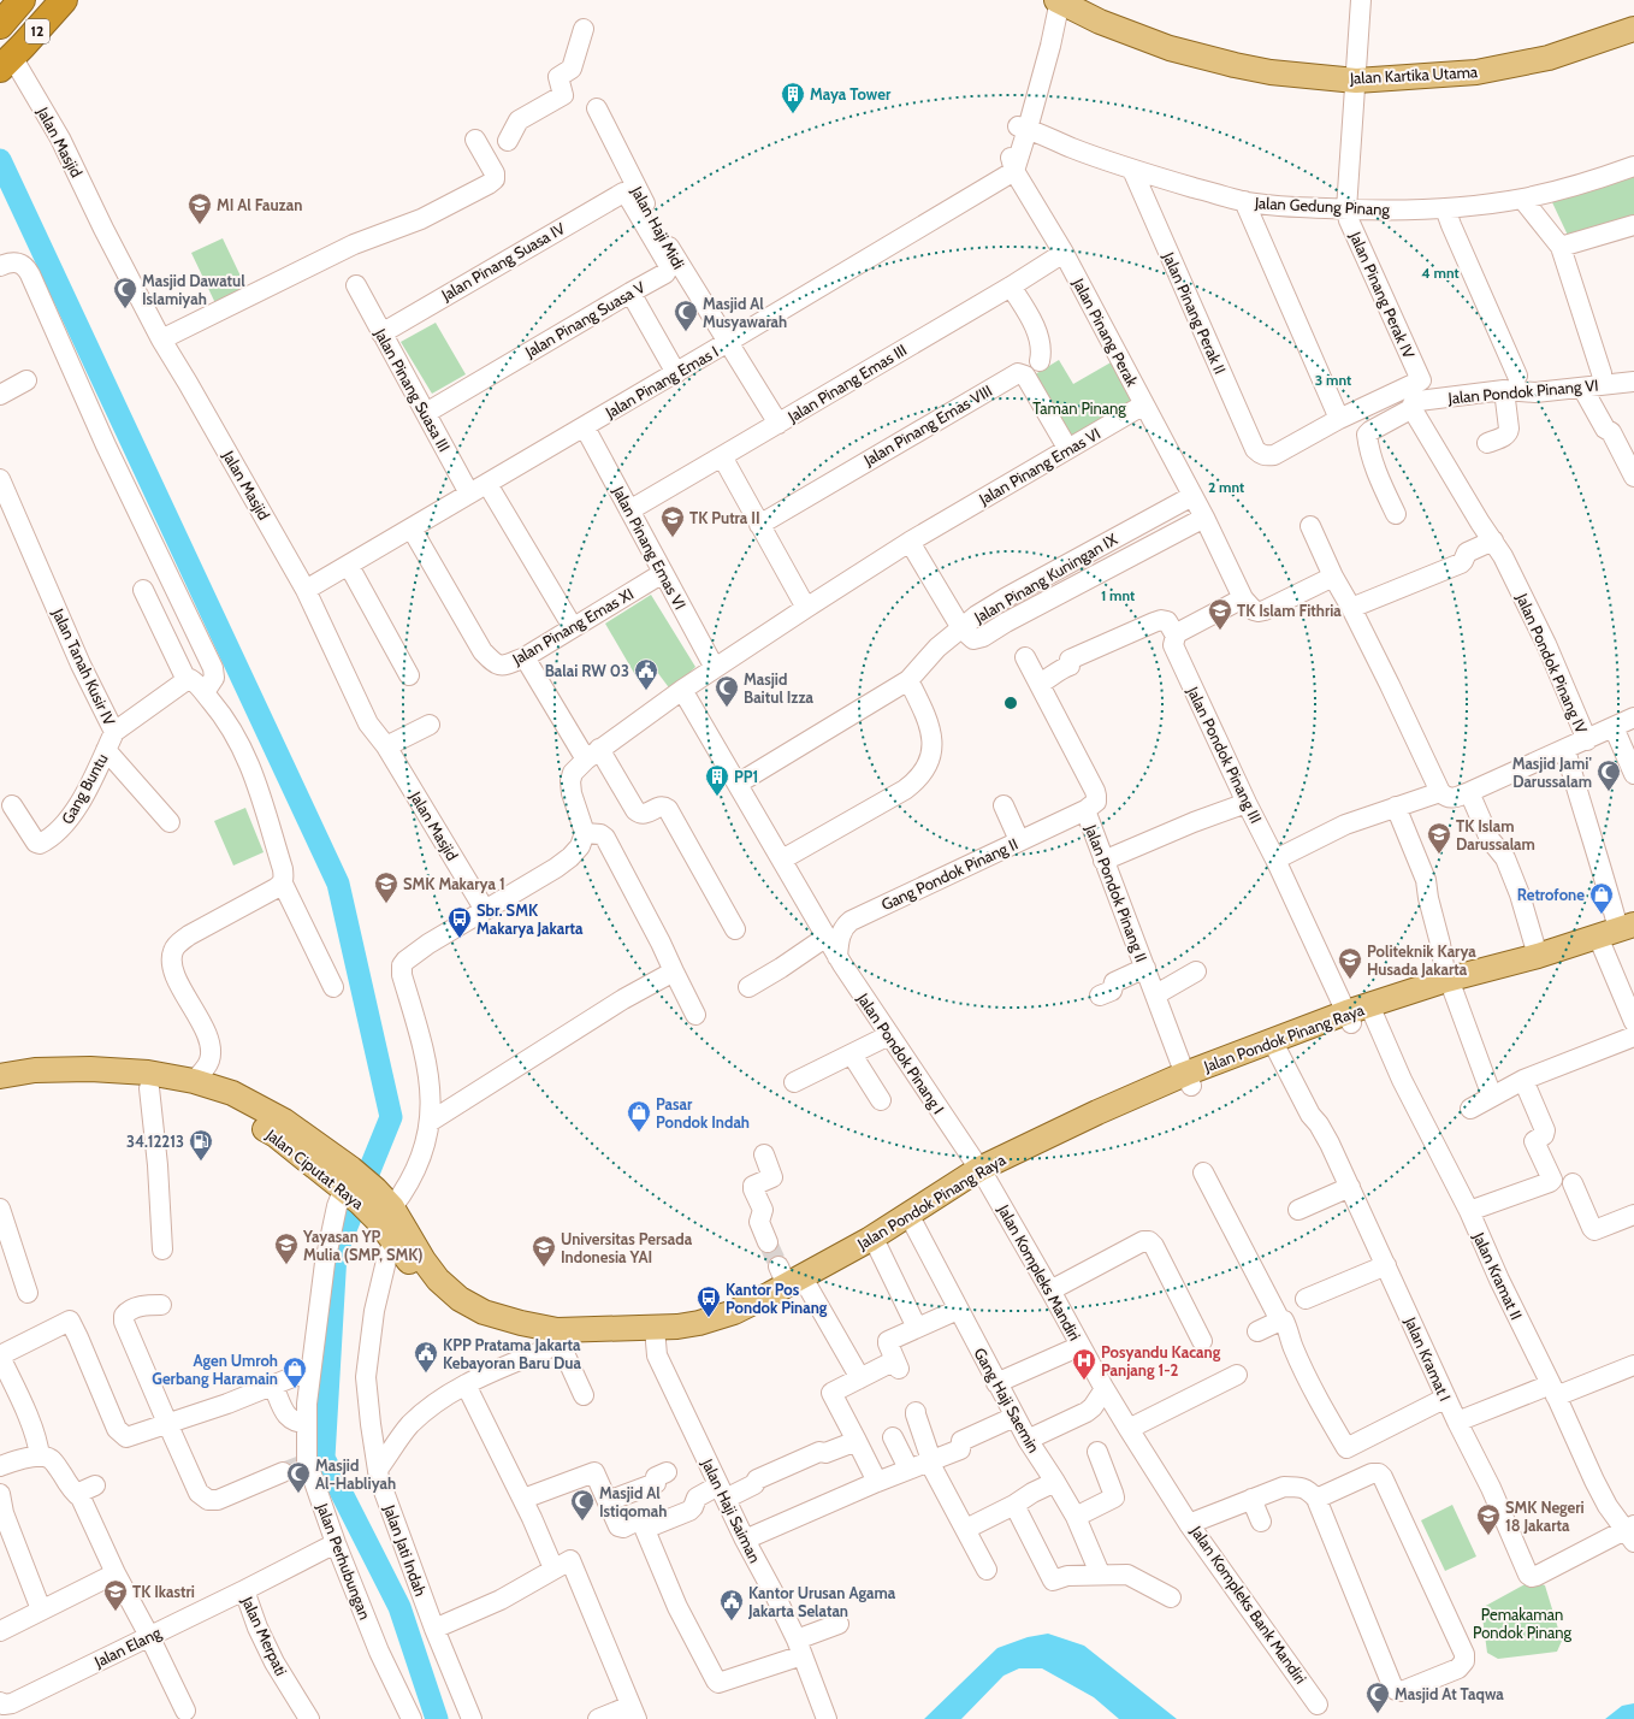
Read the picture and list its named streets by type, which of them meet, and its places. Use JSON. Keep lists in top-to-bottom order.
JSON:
{
  "streets": {
    "highway": ["12"],
    "main road": ["Jalan Kartika Utama", "Jalan Pondok Pinang Raya", "Jalan Ciputat Raya"],
    "street": [
      "Jalan Masjid",
      "Jalan Gedung Pinang",
      "Jalan Haji Midi",
      "Jalan Pinang Suasa IV",
      "Jalan Pinang Perak IV",
      "Jalan Pinang Perak II",
      "Jalan Pinang Suasa V",
      "Jalan Pinang Perak",
      "Jalan Pinang Emas I",
      "Jalan Pinang Emas III",
      "Jalan Pinang Suasa III",
      "Jalan Pondok Pinang VI",
      "Jalan Pinang Emas VIII",
      "Jalan Pinang Emas VI",
      "Jalan Pinang Kuningan IX",
      "Jalan Pinang Emas XI",
      "Jalan Pondok Pinang IV",
      "Jalan Tanah Kusir IV",
      "Jalan Pondok Pinang III",
      "Gang Buntu",
      "Gang Pondok Pinang II",
      "Jalan Pondok Pinang II",
      "Jalan Pondok Pinang I",
      "Jalan Kompleks Mandiri",
      "Jalan Kramat II",
      "Jalan Kramat I",
      "Gang Haji Saemin",
      "Jalan Haji Saiman",
      "Jalan Jati Indah",
      "Jalan Perhubungan",
      "Jalan Kompleks Bank Mandiri",
      "Jalan Merpati",
      "Jalan Elang"
    ]
  },
  "crossings": [
    ["12", "Jalan Masjid"],
    ["Jalan Kartika Utama", "Jalan Pinang Perak"],
    ["Jalan Masjid", "Jalan Pinang Emas I"],
    ["Jalan Masjid", "Jalan Perhubungan"],
    ["Jalan Gedung Pinang", "Jalan Pinang Perak IV"],
    ["Jalan Gedung Pinang", "Jalan Pinang Perak II"],
    ["Jalan Gedung Pinang", "Jalan Pinang Perak"],
    ["Jalan Haji Midi", "Jalan Pinang Emas I"],
    ["Jalan Haji Midi", "Jalan Pinang Emas III"],
    ["Jalan Pinang Suasa IV", "Jalan Pinang Suasa V"],
    ["Jalan Pinang Suasa IV", "Jalan Pinang Suasa III"],
    ["Jalan Pinang Perak IV", "Jalan Pinang Perak II"],
    ["Jalan Pinang Suasa V", "Jalan Pinang Suasa III"],
    ["Jalan Pinang Perak", "Jalan Pinang Emas I"],
    ["Jalan Pinang Perak", "Jalan Pinang Emas III"],
    ["Jalan Pinang Perak", "Jalan Pinang Emas VI"],
    ["Jalan Pinang Perak", "Jalan Pinang Kuningan IX"],
    ["Jalan Pinang Emas I", "Jalan Pinang Suasa III"],
    ["Jalan Pinang Emas I", "Jalan Pinang Emas VI"],
    ["Jalan Pinang Emas I", "Jalan Pinang Emas XI"],
    ["Jalan Pinang Emas III", "Jalan Pinang Emas VI"],
    ["Jalan Pondok Pinang VI", "Jalan Pondok Pinang IV"],
    ["Jalan Pinang Emas VIII", "Jalan Pinang Emas VI"],
    ["Jalan Pinang Emas VI", "Jalan Pinang Emas XI"],
    ["Jalan Pinang Emas VI", "Jalan Pondok Pinang I"],
    ["Jalan Pinang Kuningan IX", "Jalan Pondok Pinang I"],
    ["Jalan Pondok Pinang IV", "Jalan Pondok Pinang Raya"],
    ["Jalan Tanah Kusir IV", "Gang Buntu"],
    ["Jalan Pondok Pinang III", "Jalan Pondok Pinang Raya"],
    ["Jalan Pondok Pinang III", "Jalan Kramat II"],
    ["Gang Pondok Pinang II", "Jalan Pondok Pinang II"],
    ["Gang Pondok Pinang II", "Jalan Pondok Pinang I"],
    ["Jalan Pondok Pinang II", "Jalan Pondok Pinang Raya"],
    ["Jalan Pondok Pinang Raya", "Jalan Pondok Pinang I"],
    ["Jalan Pondok Pinang Raya", "Jalan Ciputat Raya"],
    ["Jalan Pondok Pinang Raya", "Jalan Kompleks Mandiri"],
    ["Jalan Pondok Pinang Raya", "Jalan Kramat II"],
    ["Jalan Pondok Pinang Raya", "Jalan Kramat I"],
    ["Jalan Pondok Pinang Raya", "Gang Haji Saemin"],
    ["Jalan Pondok Pinang Raya", "Jalan Haji Saiman"],
    ["Jalan Pondok Pinang Raya", "Jalan Jati Indah"],
    ["Jalan Pondok Pinang Raya", "Jalan Perhubungan"],
    ["Jalan Pondok Pinang I", "Jalan Kompleks Mandiri"],
    ["Jalan Ciputat Raya", "Jalan Perhubungan"],
    ["Jalan Kompleks Mandiri", "Jalan Kompleks Bank Mandiri"],
    ["Jalan Kramat II", "Jalan Kramat I"],
    ["Jalan Perhubungan", "Jalan Merpati"],
    ["Jalan Merpati", "Jalan Elang"]
  ],
  "parks": ["Taman Pinang", "Pemakaman Pondok Pinang"],
  "places": {
    "building": ["Maya Tower", "PP1"],
    "school or university": [
      "MI Al Fauzan",
      "TK Putra II",
      "TK Islam Fithria",
      "TK Islam Darussalam",
      "SMK Makarya 1",
      "Politeknik Karya Husada Jakarta",
      "Yayasan YP Mulia (SMP, SMK)",
      "Universitas Persada Indonesia YAI",
      "SMK Negeri 18 Jakarta",
      "TK Ikastri"
    ],
    "mosque": [
      "Masjid Dawatul Islamiyah",
      "Masjid Al Musyawarah",
      "Masjid Baitul Izza",
      "Masjid Jami' Darussalam",
      "Masjid Al-Habliyah",
      "Masjid Al Istiqomah",
      "Masjid At Taqwa"
    ],
    "public building": ["Balai RW 03", "KPP Pratama Jakarta Kebayoran Baru Dua", "Kantor Urusan Agama Jakarta Selatan"],
    "shop": ["Retrofone", "Pasar Pondok Indah", "Agen Umroh Gerbang Haramain"],
    "bus stop": ["Sbr. SMK Makarya Jakarta", "Kantor Pos Pondok Pinang"],
    "fuel station": ["34.12213"],
    "hospital": ["Posyandu Kacang Panjang 1-2"]
  },
  "rings": [
    "4 mnt",
    "3 mnt",
    "2 mnt",
    "1 mnt"
  ]
}
